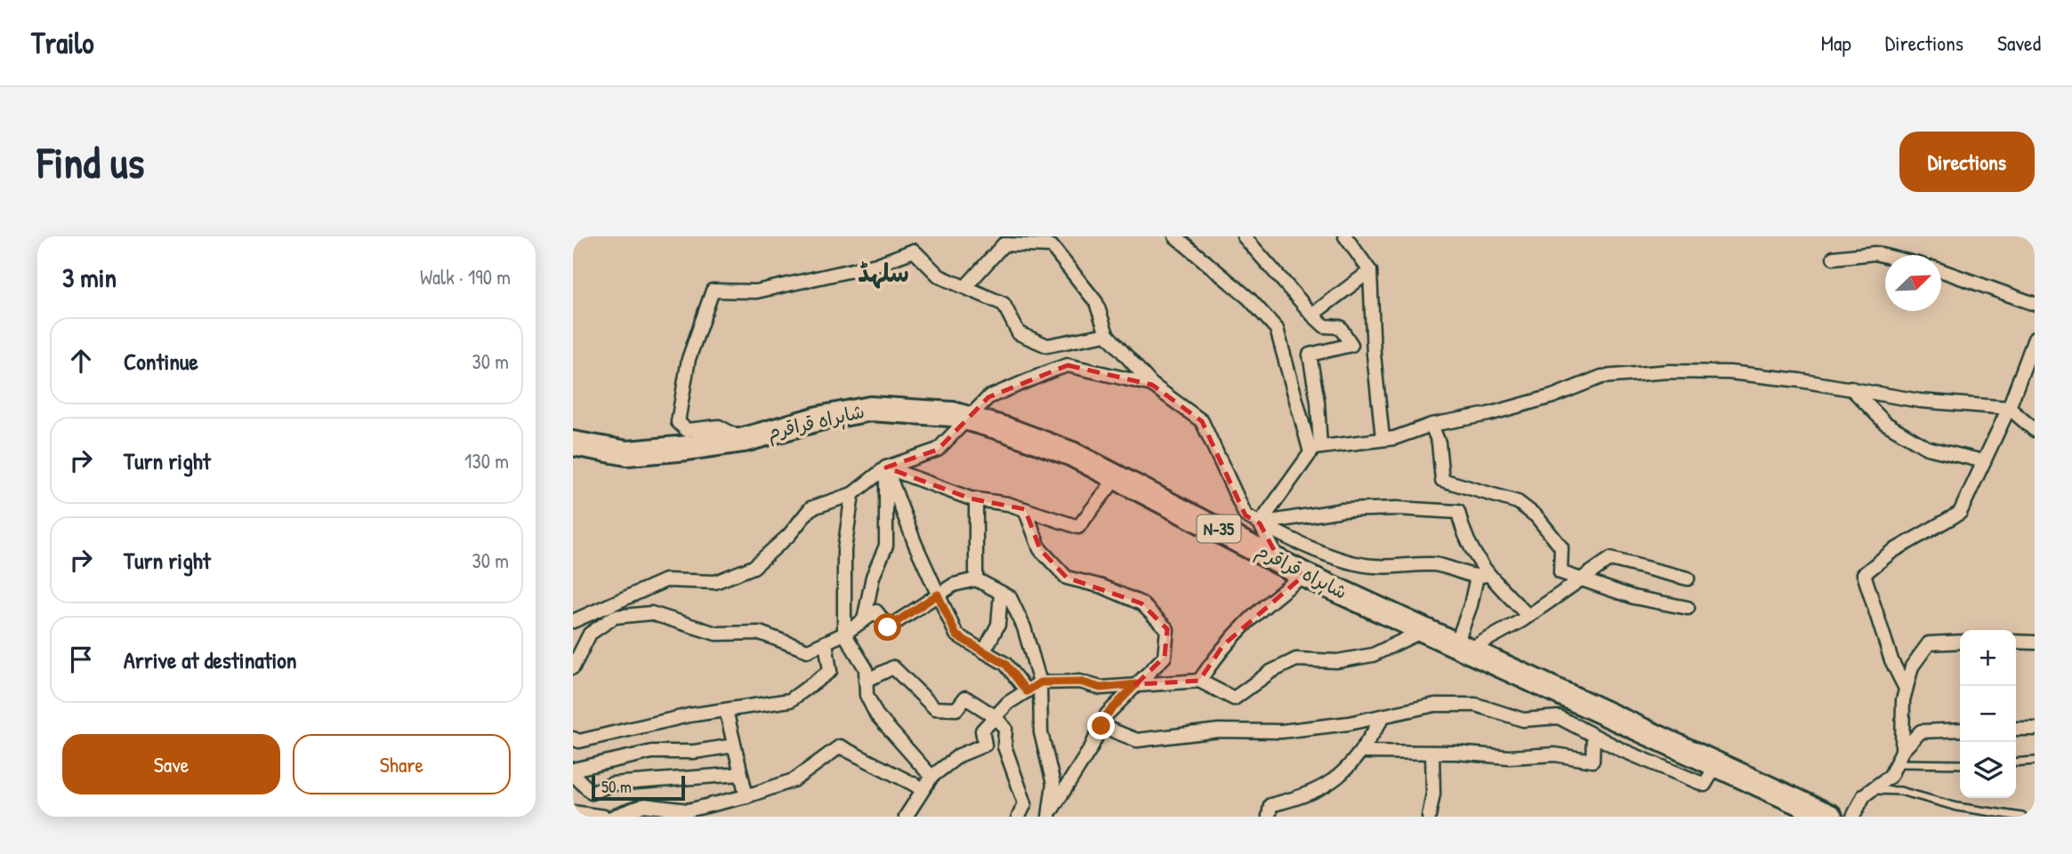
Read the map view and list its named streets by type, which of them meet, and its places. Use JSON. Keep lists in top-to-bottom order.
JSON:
{
  "streets": {
    "highway": ["شاہراہ قراقرم", "N-35"]
  },
  "districts": ["سلہڈ"],
  "scale_bar": "50 m",
  "north": "top right",
  "page": {
    "header": "Trailo",
    "nav": ["Map", "Directions", "Saved"],
    "buttons": [
      "Directions",
      ["Save", "Share"]
    ],
    "title": "Find us",
    "heading": ["3 min", "Walk · 190 m"],
    "list": [
      ["Continue", "30 m"],
      ["Turn right", "130 m"],
      ["Turn right", "30 m"],
      "Arrive at destination"
    ],
    "map_buttons": ["+", "−"],
    "scale": "50 m"
  }
}
